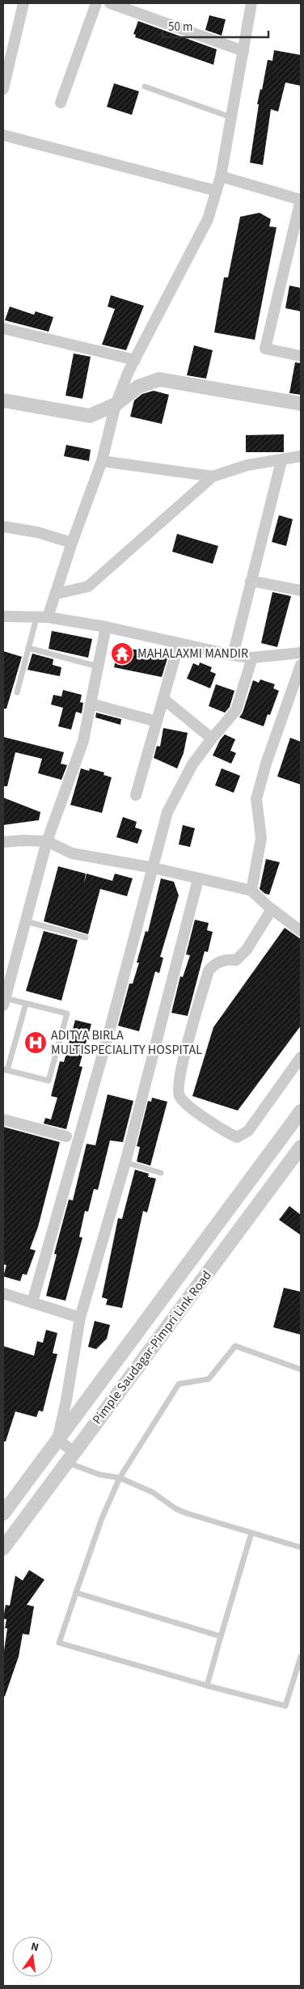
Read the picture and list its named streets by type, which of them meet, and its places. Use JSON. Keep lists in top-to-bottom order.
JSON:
{
  "streets": {
    "street": ["Pimple Saudagar-Pimpri Link Road"]
  },
  "places": {
    "temple": ["MAHALAXMI MANDIR"],
    "hospital": ["ADITYA BIRLA MULTISPECIALITY HOSPITAL"]
  },
  "scale_bar": "50 m",
  "north": "top"
}
